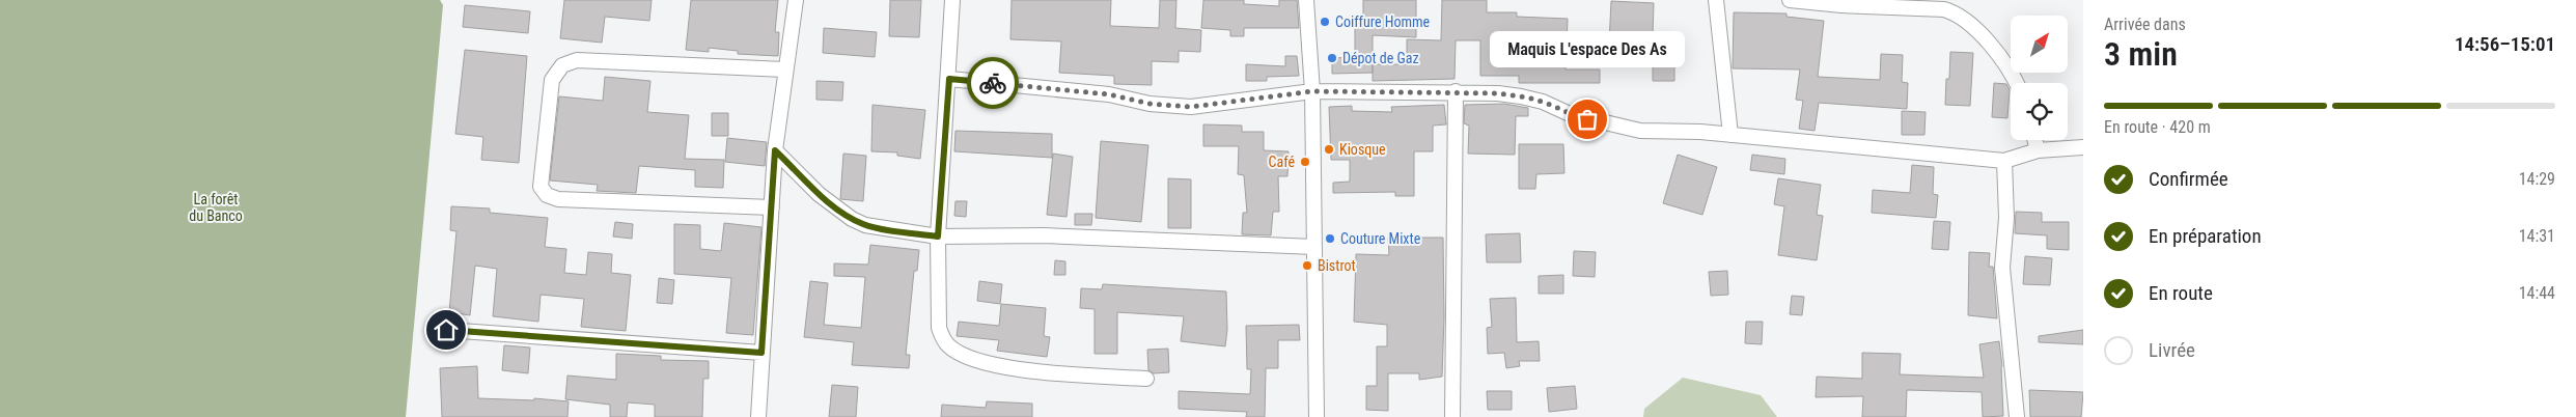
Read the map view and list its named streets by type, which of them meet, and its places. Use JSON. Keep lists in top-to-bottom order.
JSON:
{
  "parks": ["La forêt du Banco"],
  "places": [
    "Coiffure Homme",
    "Dépot de Gaz",
    "Maquis L'espace Des As",
    "Kiosque",
    "Café",
    "Couture Mixte",
    "Bistrot"
  ],
  "north": "top right",
  "page": {
    "heading": ["3 min", "Arrivée dans", "14:56–15:01"],
    "bubble": "Maquis L'espace Des As",
    "bar": "En route · 420 m",
    "list": [
      ["Confirmée", "14:29"],
      ["En préparation", "14:31"],
      ["En route", "14:44"],
      "Livrée"
    ]
  }
}
